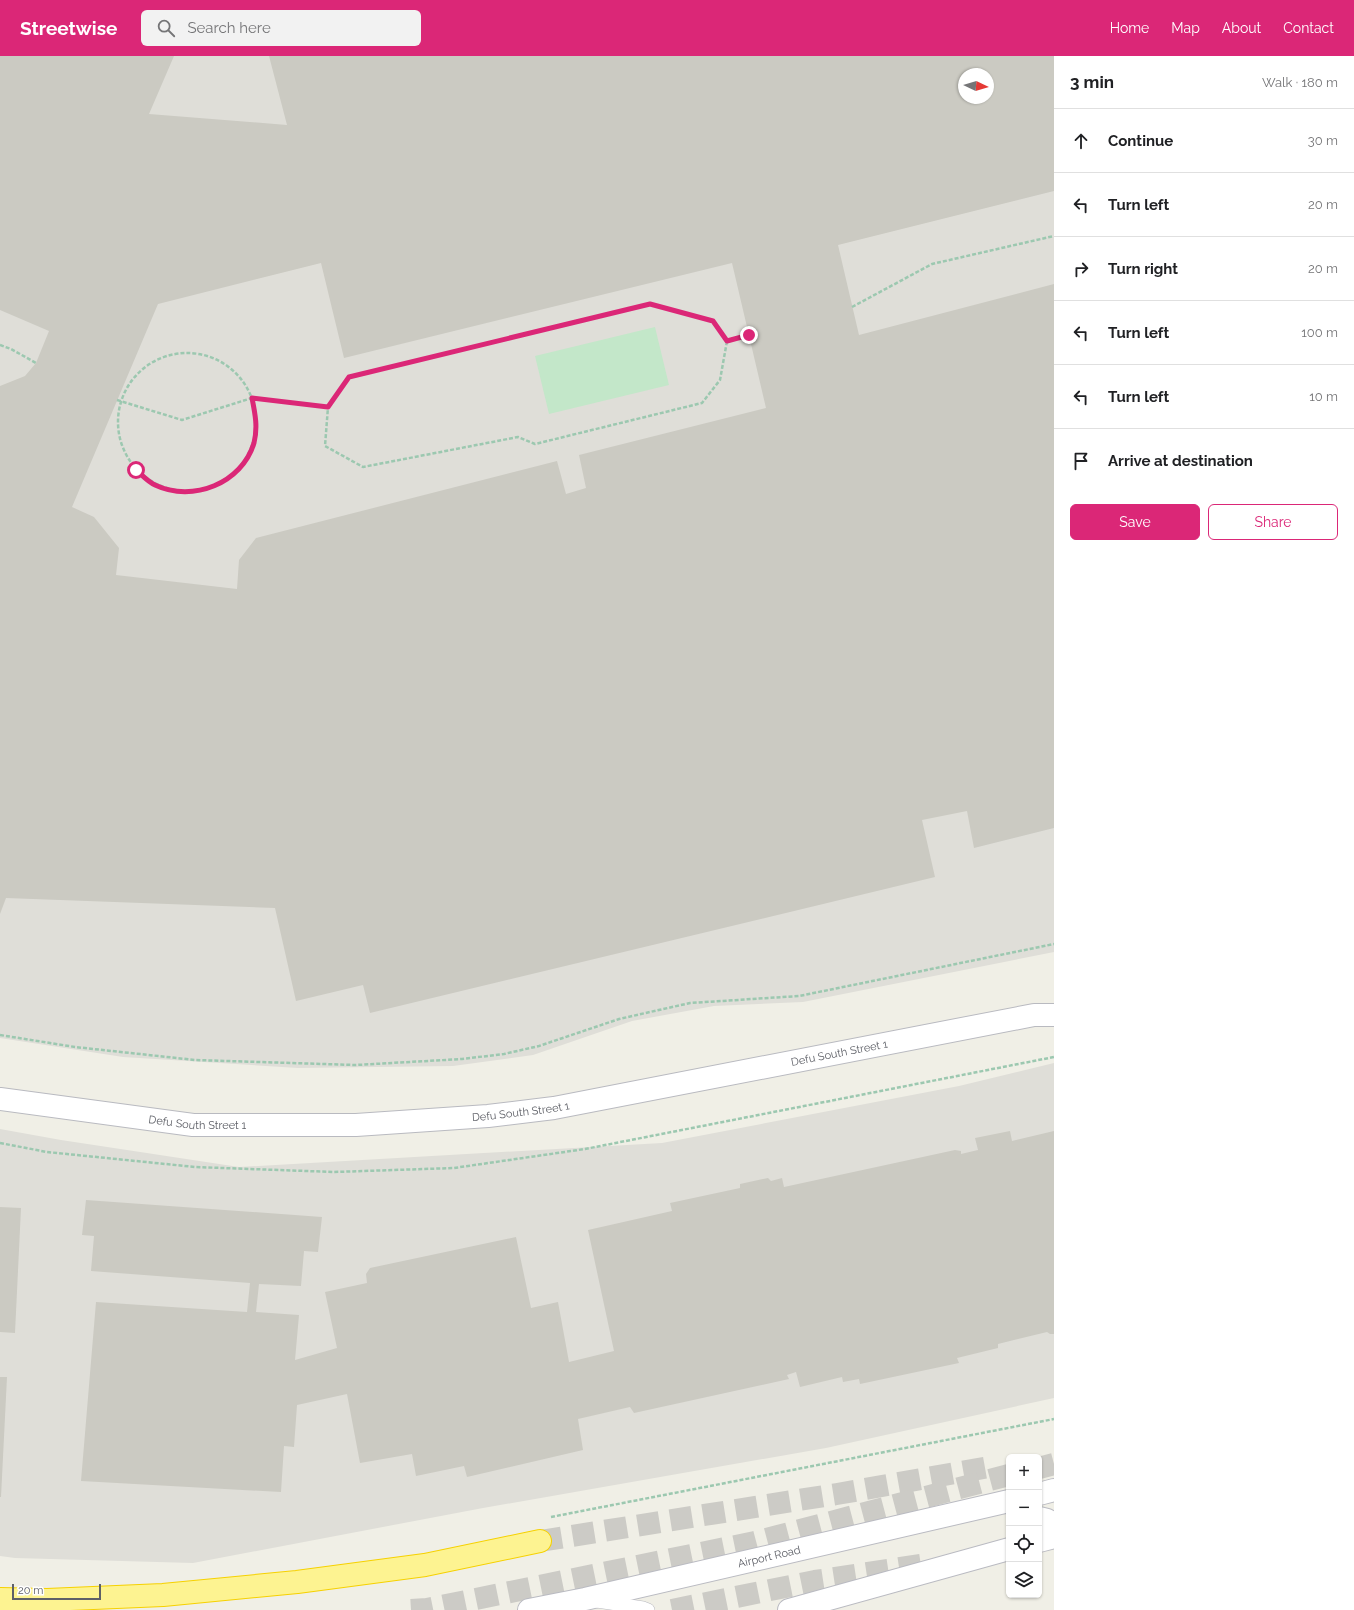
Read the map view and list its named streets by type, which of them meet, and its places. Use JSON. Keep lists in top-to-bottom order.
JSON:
{
  "streets": {
    "street": ["Defu South Street 1", "Airport Road"]
  },
  "scale_bar": "20 m",
  "north": "right",
  "page": {
    "header": "Streetwise",
    "search": "Search here",
    "nav": [
      "Home",
      "Map",
      "About",
      "Contact"
    ],
    "heading": ["3 min", "Walk · 180 m"],
    "list": [
      ["Continue", "30 m"],
      ["Turn left", "20 m"],
      ["Turn right", "20 m"],
      ["Turn left", "100 m"],
      ["Turn left", "10 m"],
      "Arrive at destination"
    ],
    "buttons": ["Save", "Share"],
    "map_buttons": ["+", "−"],
    "scale": "20 m"
  }
}
